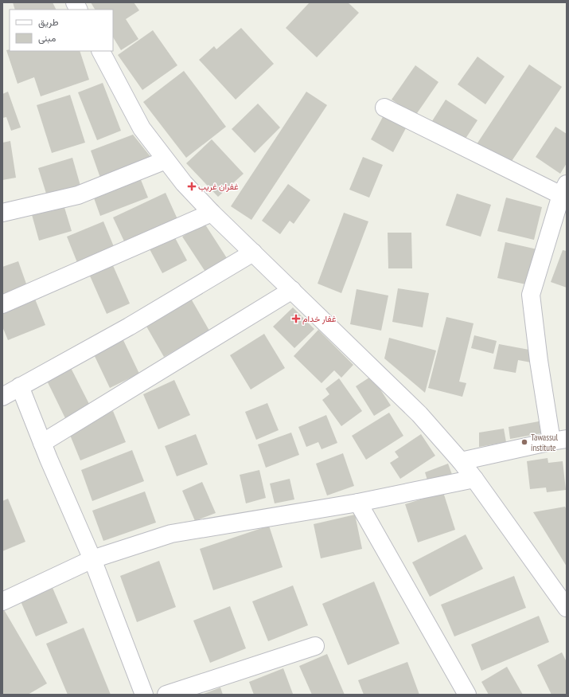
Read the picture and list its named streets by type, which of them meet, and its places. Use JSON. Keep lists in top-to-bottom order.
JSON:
{
  "places": {
    "health": ["غفران غريب", "غفار خدام"],
    "other": ["Tawassul institute"]
  },
  "legend": ["طريق", "مبنى"]
}
